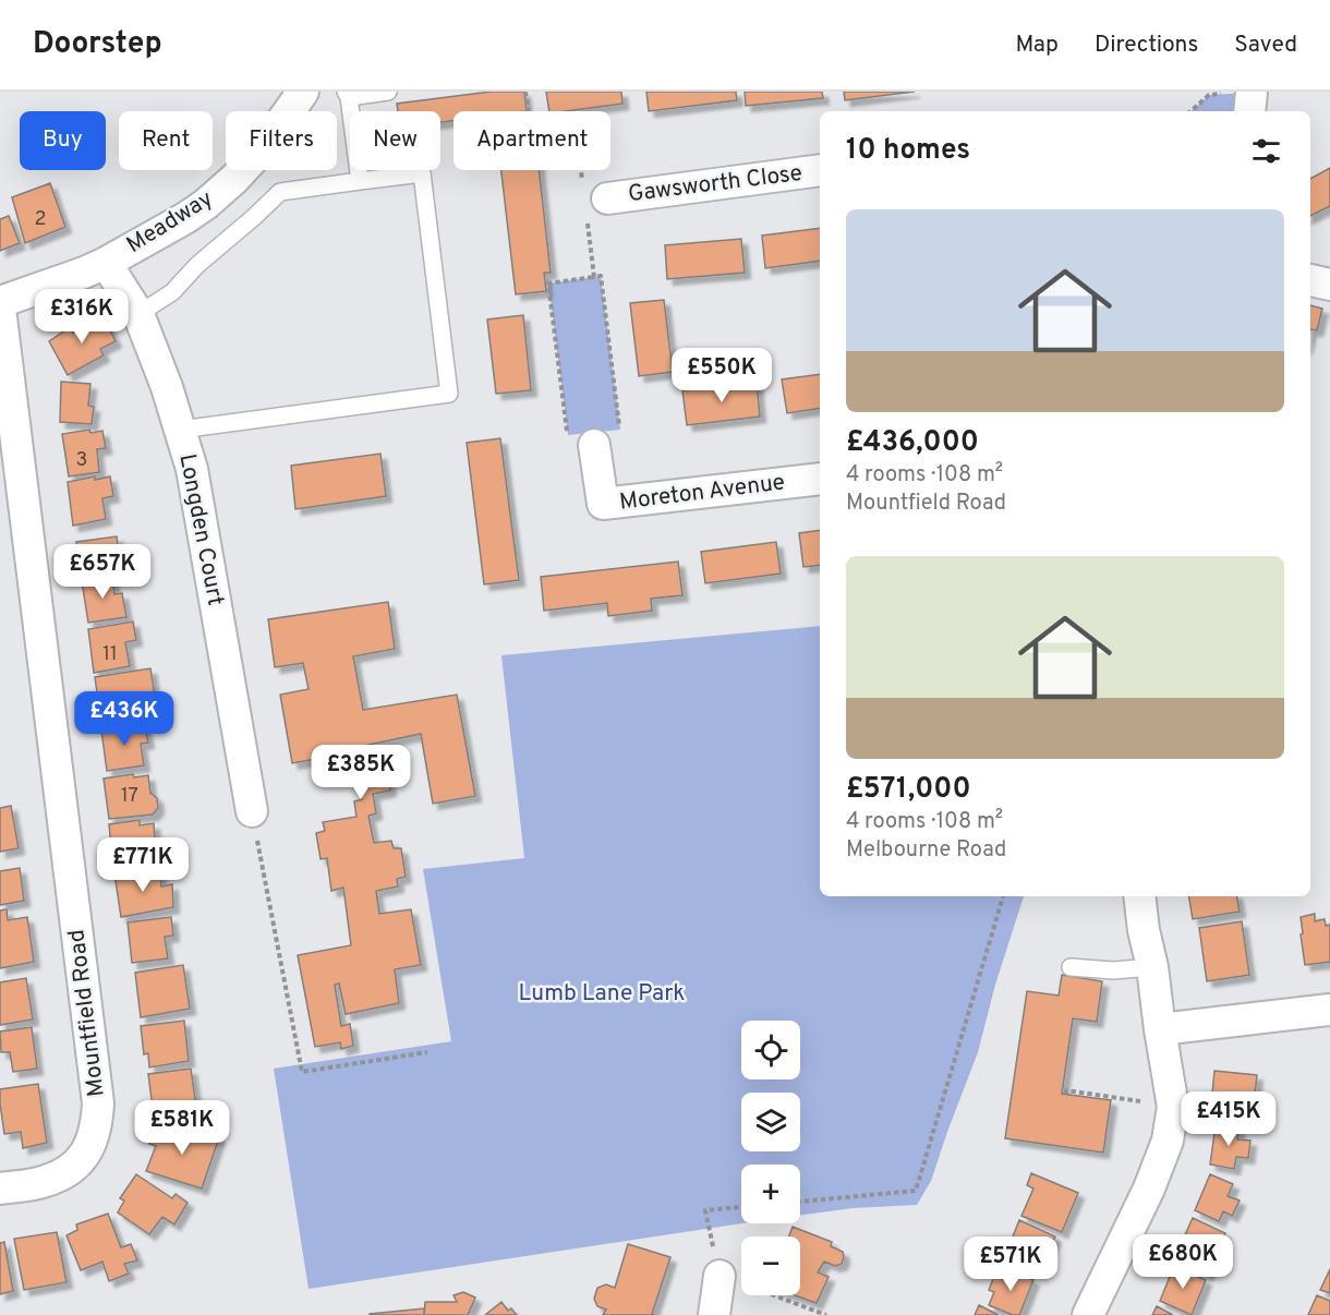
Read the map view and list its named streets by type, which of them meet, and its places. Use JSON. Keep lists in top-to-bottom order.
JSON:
{
  "streets": {
    "street": [
      "Gawsworth Close",
      "Meadway",
      "Moreton Avenue",
      "Longden Court",
      "Mountfield Road"
    ]
  },
  "crossings": [
    ["Meadway", "Longden Court"]
  ],
  "parks": ["Lumb Lane Park"],
  "house_numbers": [
    "2",
    "3",
    "11",
    "17"
  ],
  "page": {
    "header": "Doorstep",
    "nav": ["Map", "Directions", "Saved"],
    "chip": [
      "Buy",
      "Rent",
      "Filters",
      "New",
      "Apartment"
    ],
    "heading": "10 homes",
    "list": [
      {
        "name": "£436,000",
        "note": "4 rooms · 108 m² · Mountfield Road"
      },
      {
        "name": "£571,000",
        "note": "4 rooms · 108 m² · Melbourne Road"
      }
    ],
    "price": [
      "£316K",
      "£550K",
      "£657K",
      "£436K",
      "£385K",
      "£771K",
      "£415K",
      "£581K",
      "£680K",
      "£571K"
    ],
    "map_buttons": ["+", "−"]
  }
}
